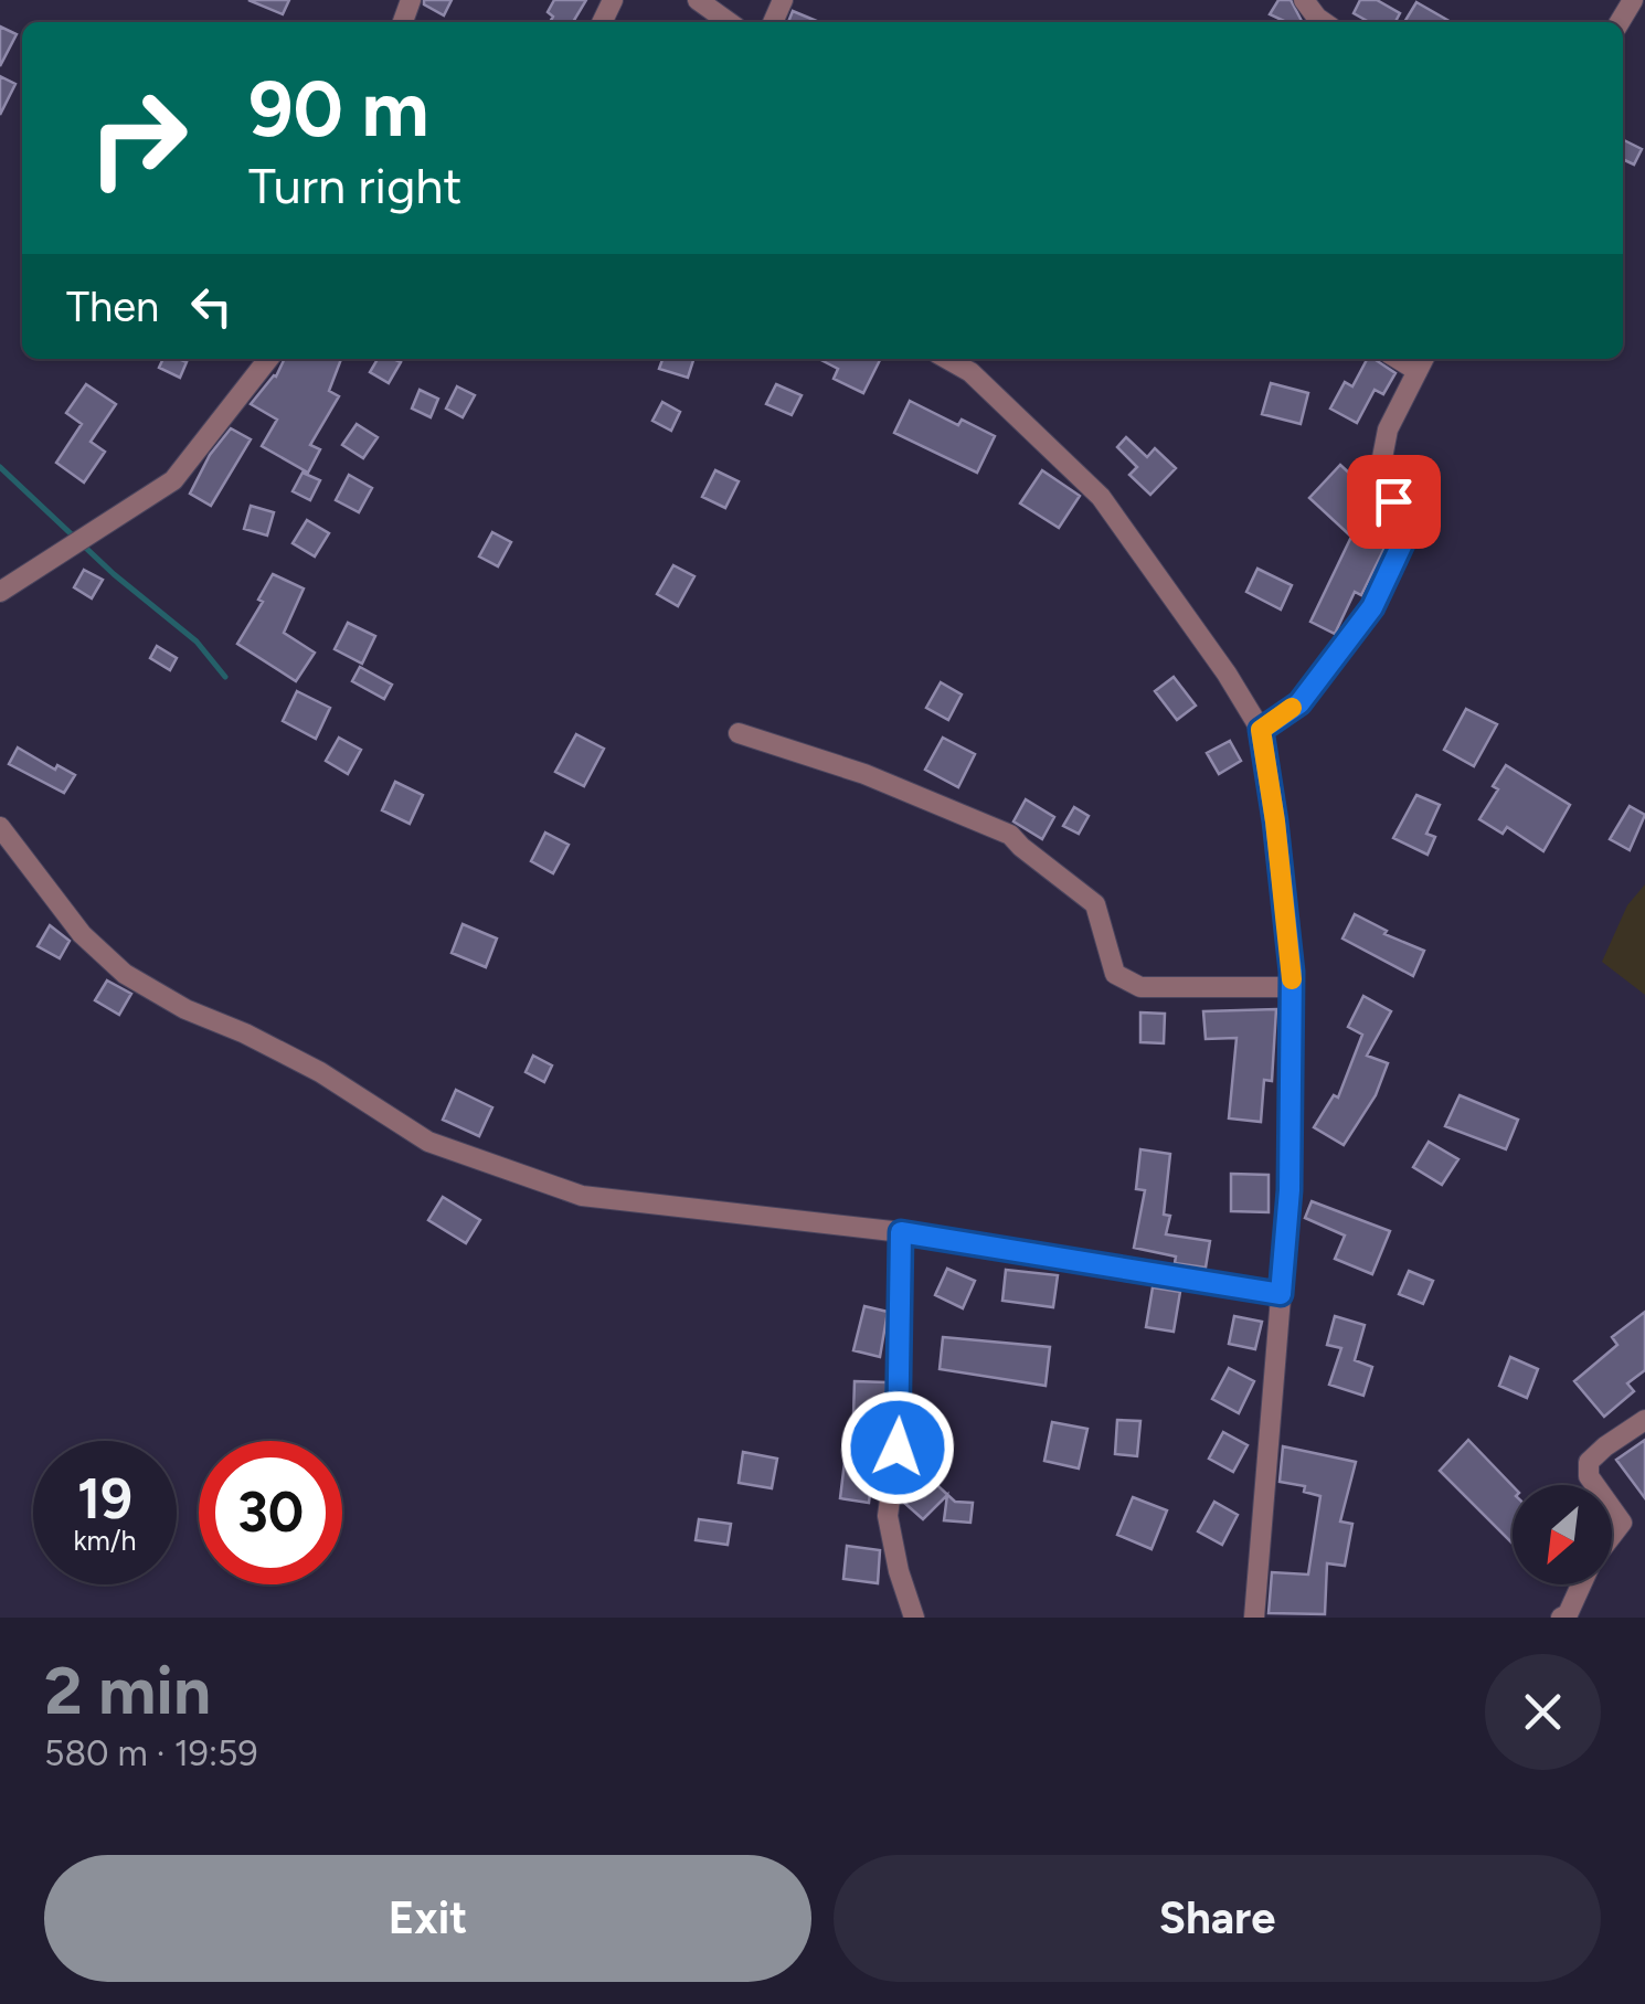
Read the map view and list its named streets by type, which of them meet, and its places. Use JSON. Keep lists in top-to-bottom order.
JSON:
{
  "north": "bottom left",
  "page": {
    "turn": ["90 m", "Turn right"],
    "then": "Then",
    "speed": "19 km/h",
    "limit": "30",
    "heading": ["2 min", "580 m · 19:59"],
    "buttons": ["Exit", "Share"]
  }
}
